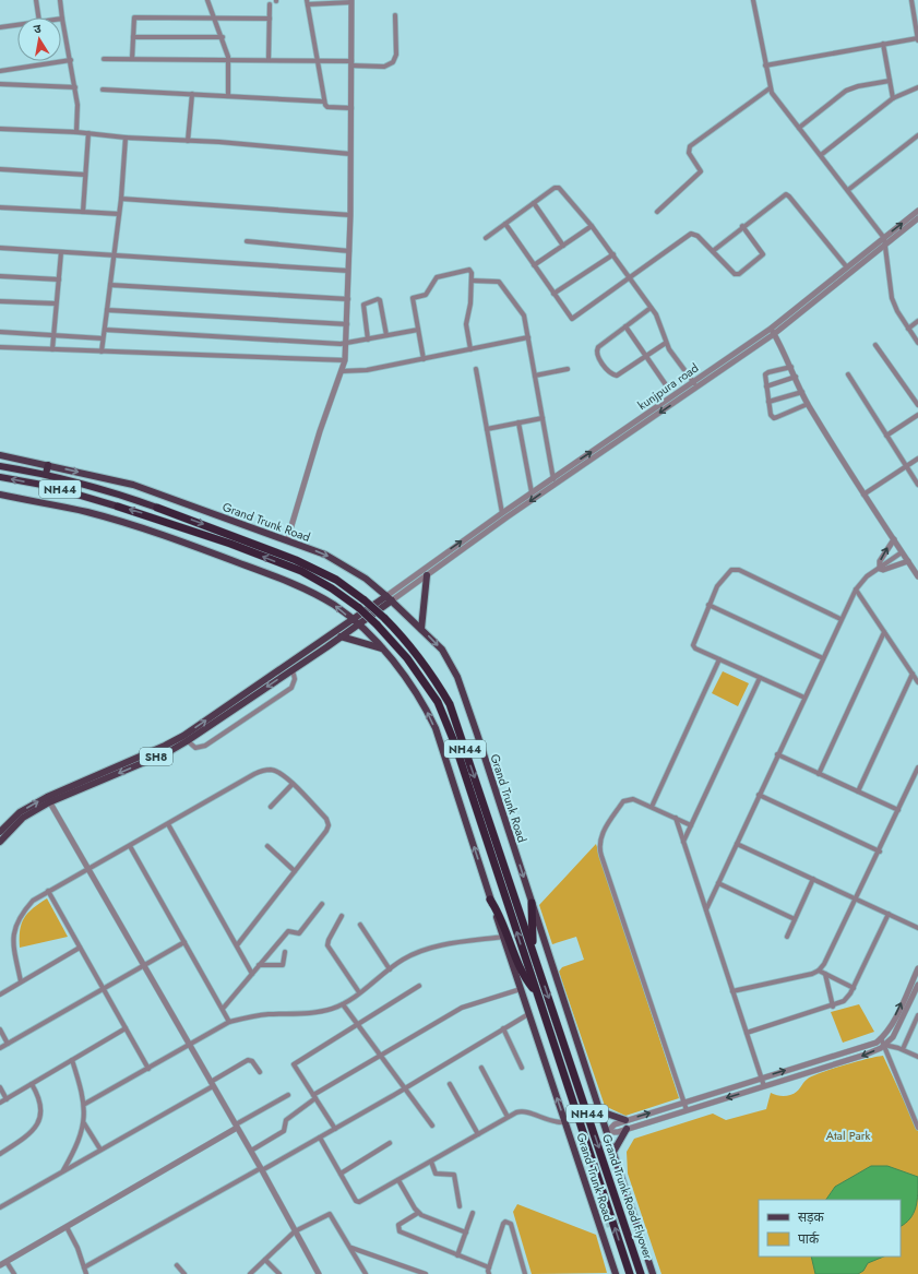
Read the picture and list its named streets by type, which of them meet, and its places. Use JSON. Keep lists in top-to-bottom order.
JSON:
{
  "streets": {
    "highway": ["NH44", "Grand Trunk Road Flyover"],
    "main road": ["Grand Trunk Road", "SH8"],
    "street": ["kunjpura road"]
  },
  "crossings": [
    ["kunjpura road", "Grand Trunk Road"],
    ["kunjpura road", "SH8"],
    ["NH44", "Grand Trunk Road Flyover"],
    ["Grand Trunk Road", "SH8"]
  ],
  "parks": ["Atal Park"],
  "legend": ["सड़क", "पार्क"],
  "north": "top"
}
